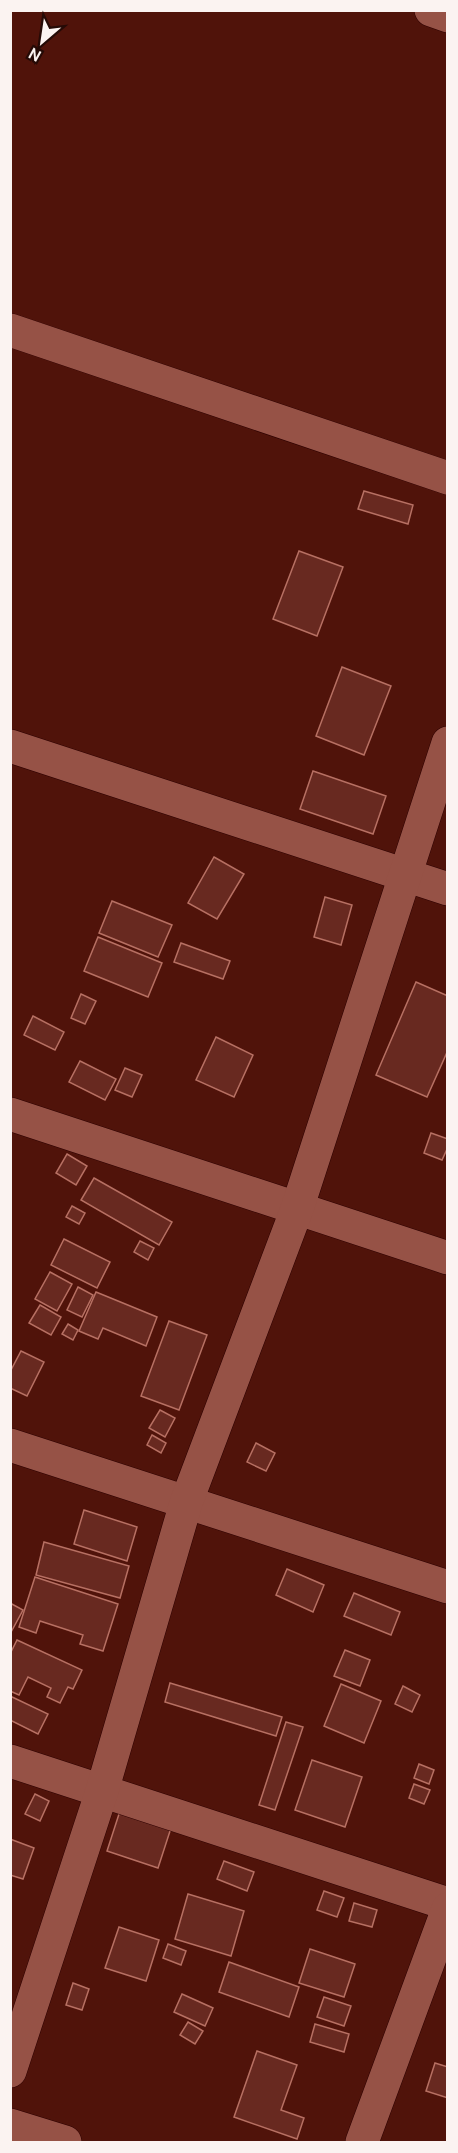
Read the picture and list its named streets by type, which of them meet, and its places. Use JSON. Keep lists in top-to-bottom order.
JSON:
{
  "north": "bottom left"
}
